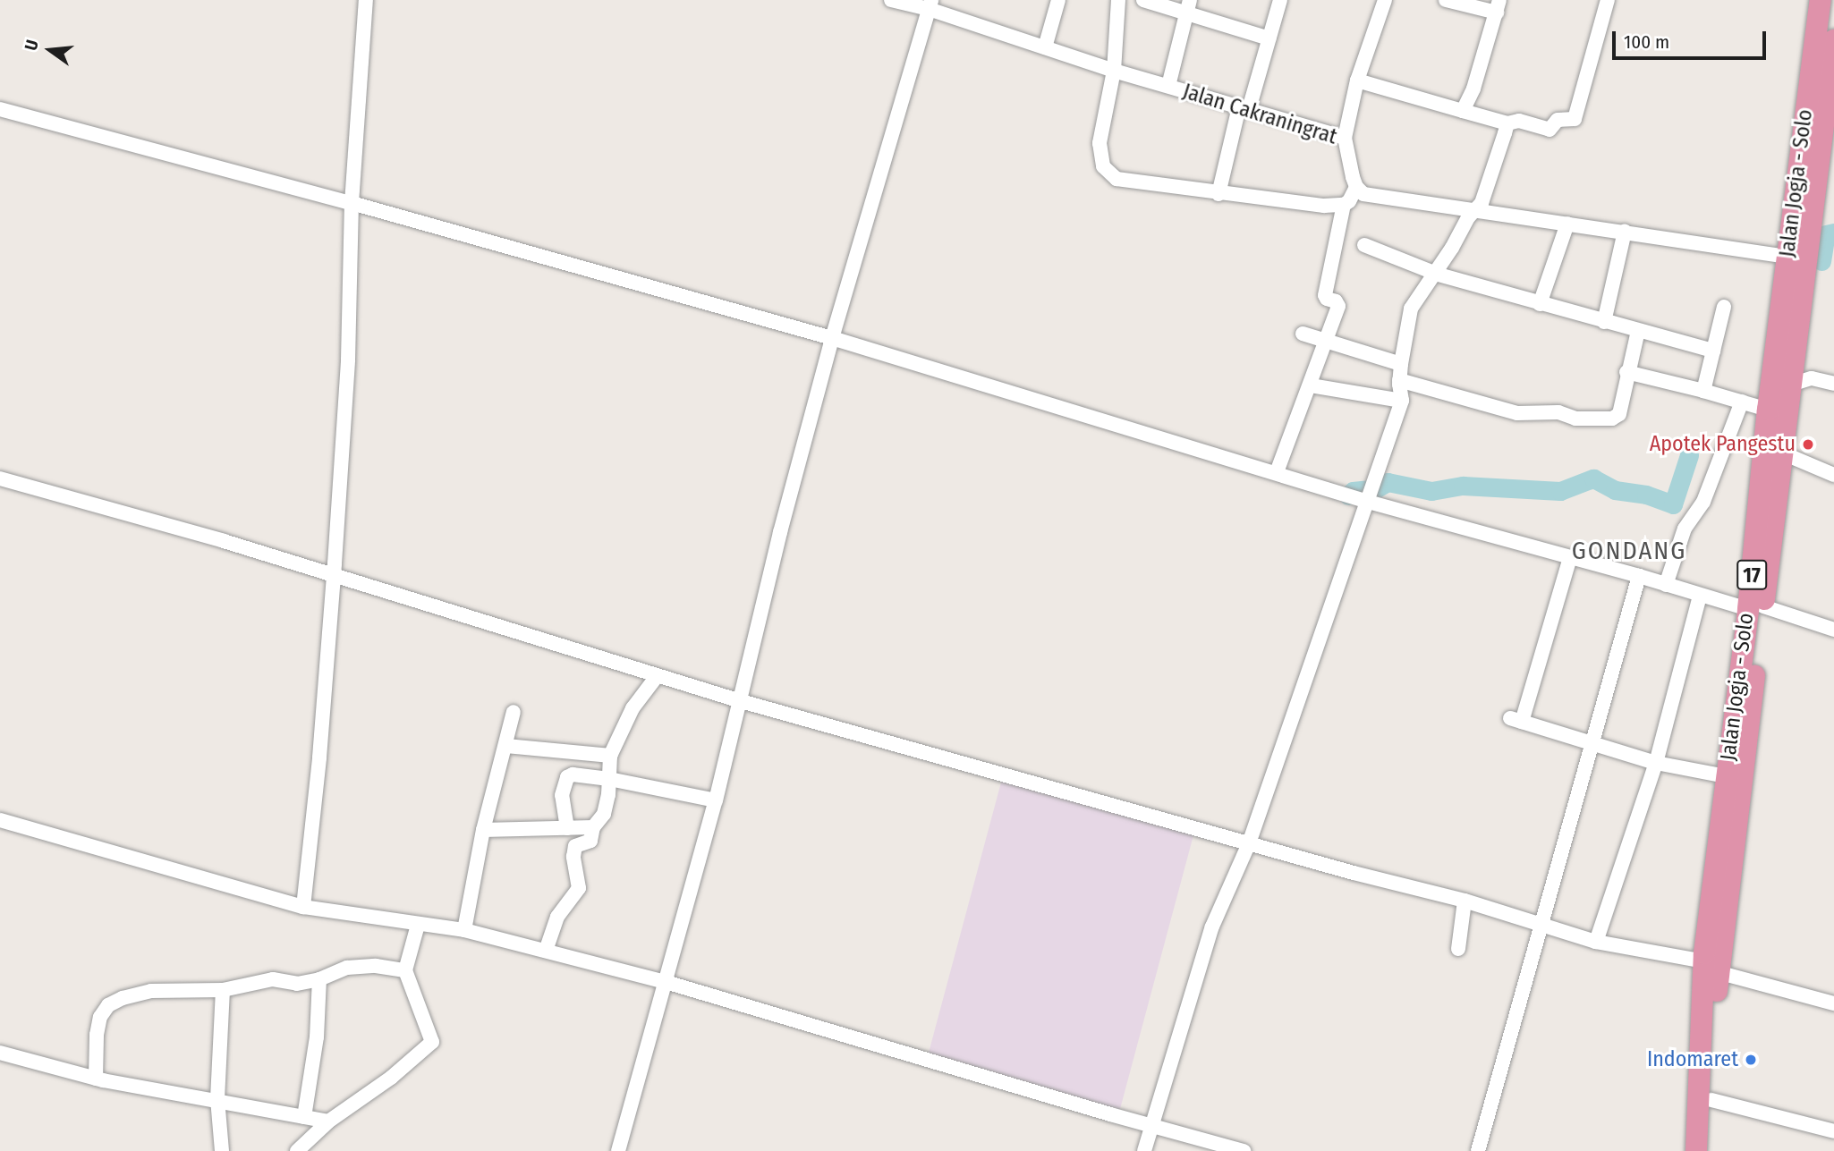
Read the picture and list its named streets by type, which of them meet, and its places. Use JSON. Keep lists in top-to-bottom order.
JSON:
{
  "streets": {
    "highway": ["Jalan Jogja - Solo", "17"],
    "street": ["Jalan Cakraningrat"]
  },
  "districts": ["GONDANG"],
  "places": ["Apotek Pangestu", "Indomaret"],
  "scale_bar": "100 m",
  "north": "left"
}
